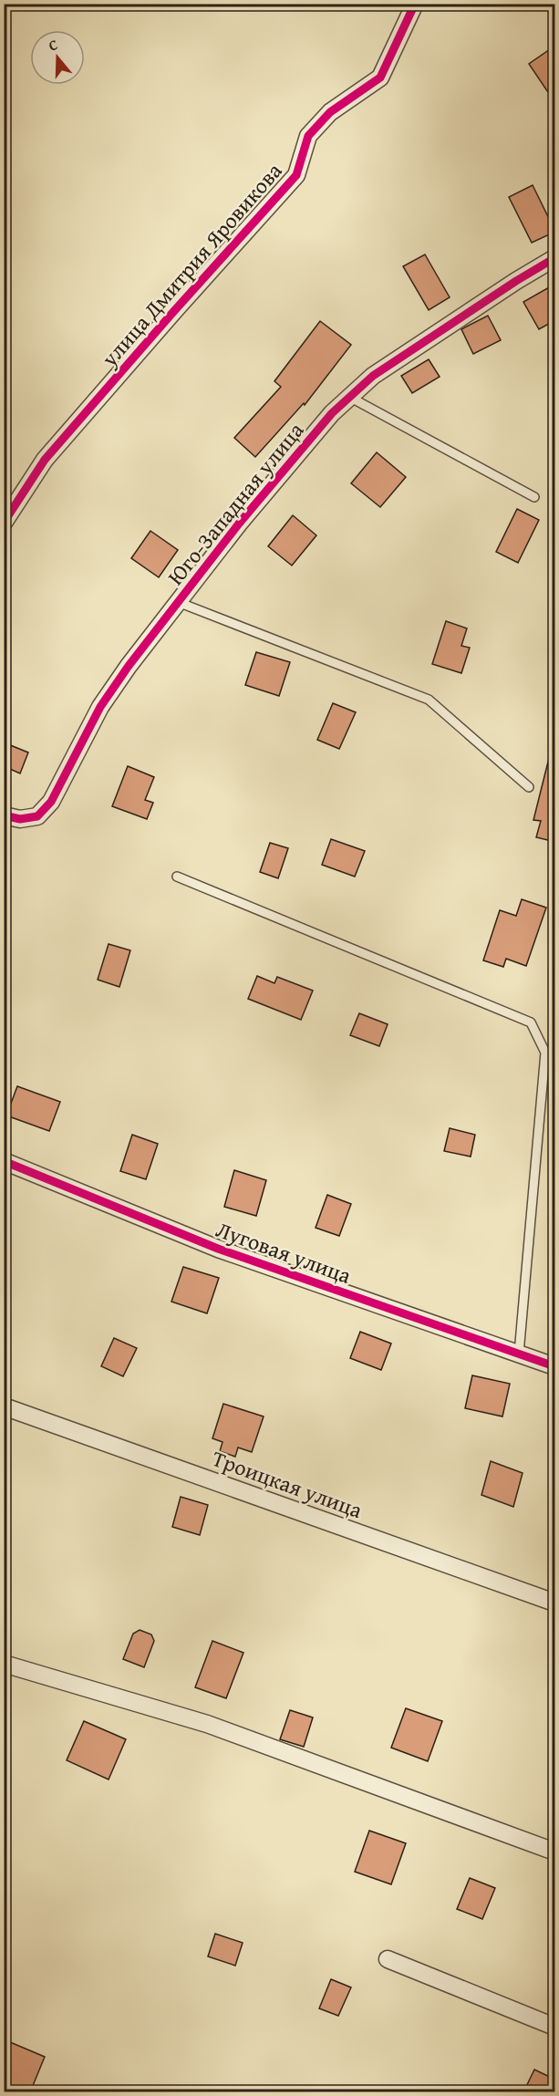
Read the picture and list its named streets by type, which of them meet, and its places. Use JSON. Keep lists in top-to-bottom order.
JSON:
{
  "streets": {
    "street": [
      "улица Дмитрия Яровикова",
      "Юго-Западная улица",
      "Луговая улица",
      "Троицкая улица"
    ]
  },
  "north": "top"
}
